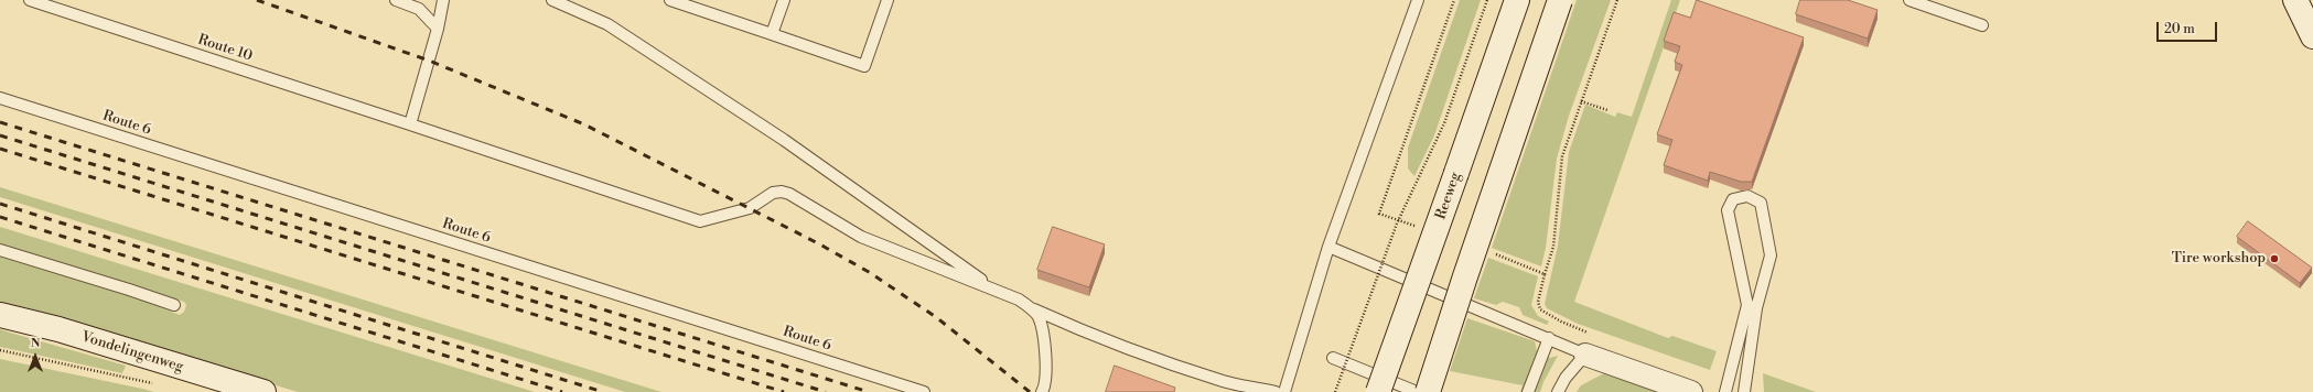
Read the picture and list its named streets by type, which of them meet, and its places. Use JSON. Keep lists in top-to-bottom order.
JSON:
{
  "streets": {
    "main road": ["Reeweg", "Vondelingenweg"],
    "lane": ["Route 10", "Route 6"]
  },
  "places": ["Tire workshop"],
  "scale_bar": "20 m",
  "north": "top"
}
